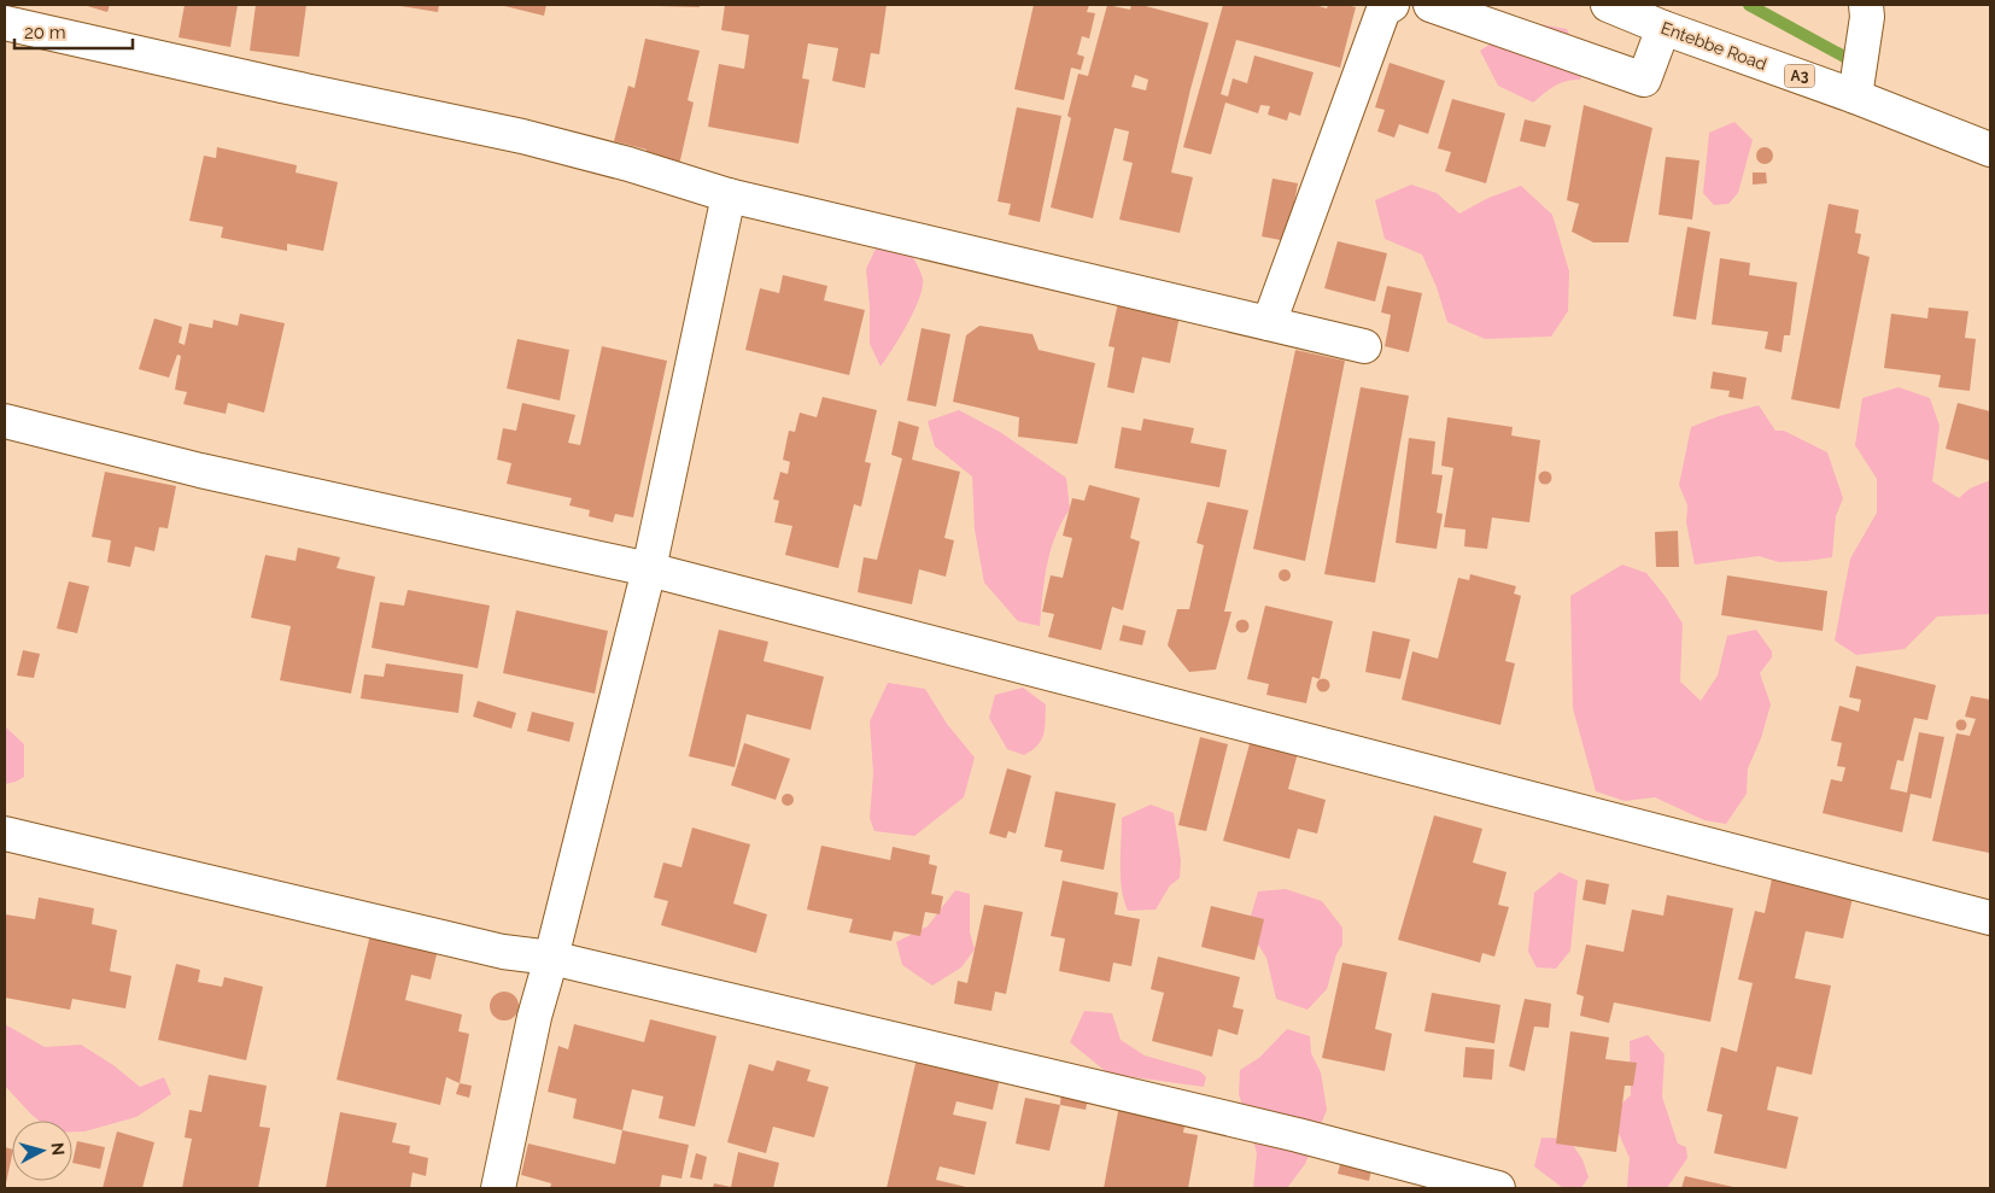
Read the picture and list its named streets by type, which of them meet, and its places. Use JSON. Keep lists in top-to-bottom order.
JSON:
{
  "streets": {
    "street": ["Entebbe Road", "A3"]
  },
  "scale_bar": "20 m",
  "north": "right"
}
